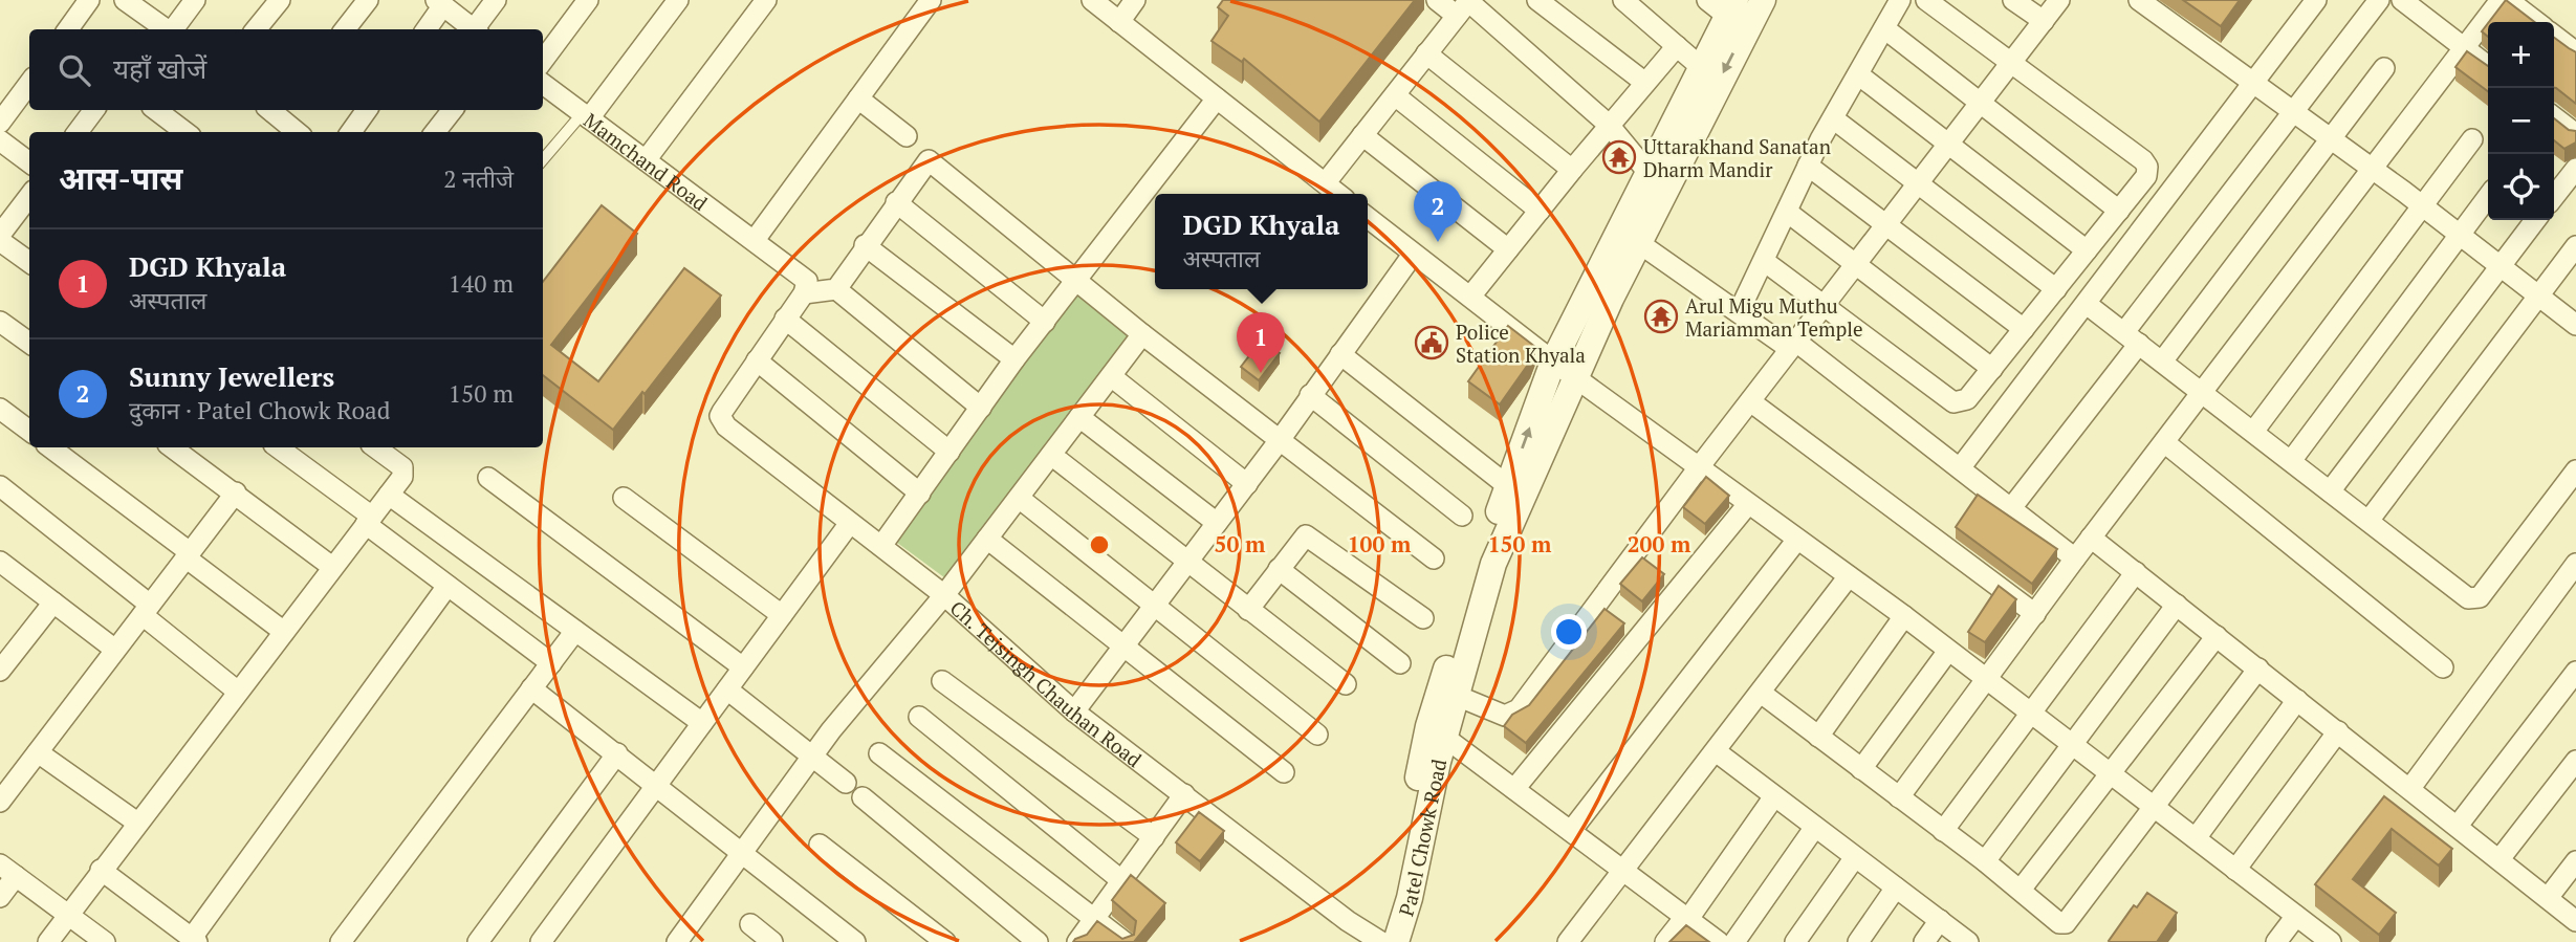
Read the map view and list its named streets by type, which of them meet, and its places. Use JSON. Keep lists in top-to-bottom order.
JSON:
{
  "streets": {
    "street": ["Mamchand Road", "Ch. Tejsingh Chauhan Road", "Patel Chowk Road"]
  },
  "crossings": [
    ["Ch. Tejsingh Chauhan Road", "Patel Chowk Road"]
  ],
  "places": {
    "temple": ["Uttarakhand Sanatan Dharm Mandir", "Arul Migu Muthu Mariamman Temple"],
    "public building": ["Police Station Khyala"]
  },
  "page": {
    "map_buttons": ["+", "−"],
    "search": "यहाँ खोजें",
    "heading": ["आस-पास", "2 नतीजे"],
    "pins": ["2", "1"],
    "popup": ["DGD Khyala", "अस्पताल"],
    "list": [
      {
        "mark": "1",
        "name": "DGD Khyala",
        "note": "अस्पताल",
        "value": "140 m"
      },
      {
        "mark": "2",
        "name": "Sunny Jewellers",
        "note": "दुकान · Patel Chowk Road",
        "value": "150 m"
      }
    ]
  },
  "rings": [
    "50 m",
    "100 m",
    "150 m",
    "200 m"
  ]
}
